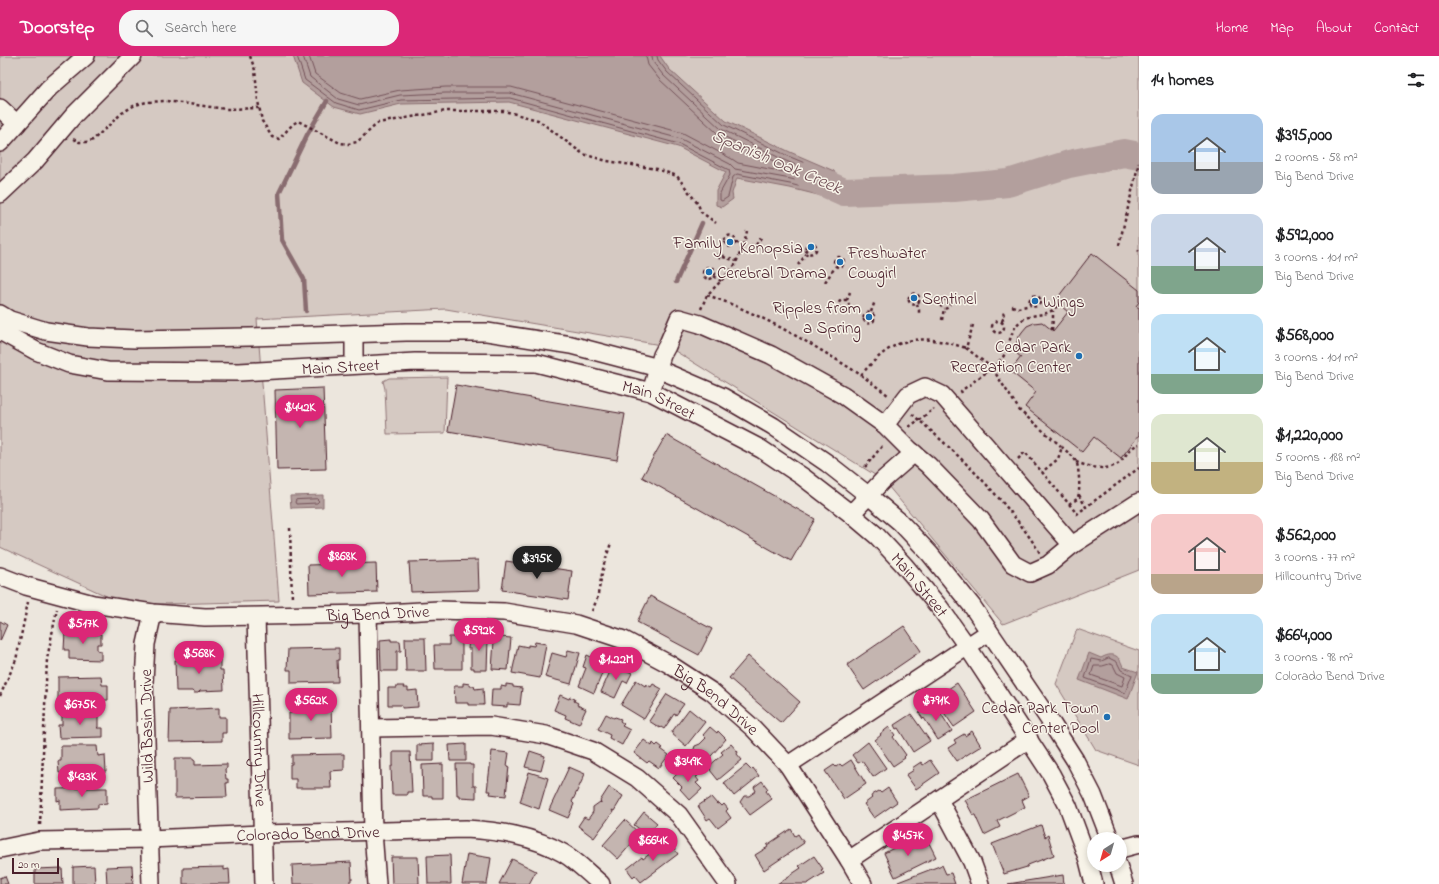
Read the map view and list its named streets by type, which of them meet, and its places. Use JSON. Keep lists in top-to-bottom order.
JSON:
{
  "streets": {
    "street": [
      "Main Street",
      "Big Bend Drive",
      "Wild Basin Drive",
      "Hillcountry Drive",
      "Colorado Bend Drive"
    ]
  },
  "crossings": [
    ["Big Bend Drive", "Wild Basin Drive"],
    ["Big Bend Drive", "Hillcountry Drive"],
    ["Wild Basin Drive", "Colorado Bend Drive"],
    ["Hillcountry Drive", "Colorado Bend Drive"]
  ],
  "water": ["Spanish Oak Creek"],
  "places": [
    "Family",
    "Kenopsia",
    "Freshwater Cowgirl",
    "Cerebral Drama",
    "Sentinel",
    "Wings",
    "Ripples from a Spring",
    "Cedar Park Recreation Center",
    "Cedar Park Town Center Pool"
  ],
  "scale_bar": "20 m",
  "north": "bottom left",
  "page": {
    "header": "Doorstep",
    "search": "Search here",
    "nav": [
      "Home",
      "Map",
      "About",
      "Contact"
    ],
    "heading": "14 homes",
    "list": [
      {
        "name": "$395,000",
        "note": "2 rooms · 58 m² · Big Bend Drive"
      },
      {
        "name": "$592,000",
        "note": "3 rooms · 101 m² · Big Bend Drive"
      },
      {
        "name": "$568,000",
        "note": "3 rooms · 101 m² · Big Bend Drive"
      },
      {
        "name": "$1,220,000",
        "note": "5 rooms · 188 m² · Big Bend Drive"
      },
      {
        "name": "$562,000",
        "note": "3 rooms · 77 m² · Hillcountry Drive"
      },
      {
        "name": "$664,000",
        "note": "3 rooms · 98 m² · Colorado Bend Drive"
      }
    ],
    "price": [
      "$442K",
      "$868K",
      "$395K",
      "$517K",
      "$592K",
      "$568K",
      "$1.22M",
      "$562K",
      "$791K",
      "$675K",
      "$349K",
      "$433K",
      "$457K",
      "$664K"
    ],
    "scale": "20 m"
  }
}
